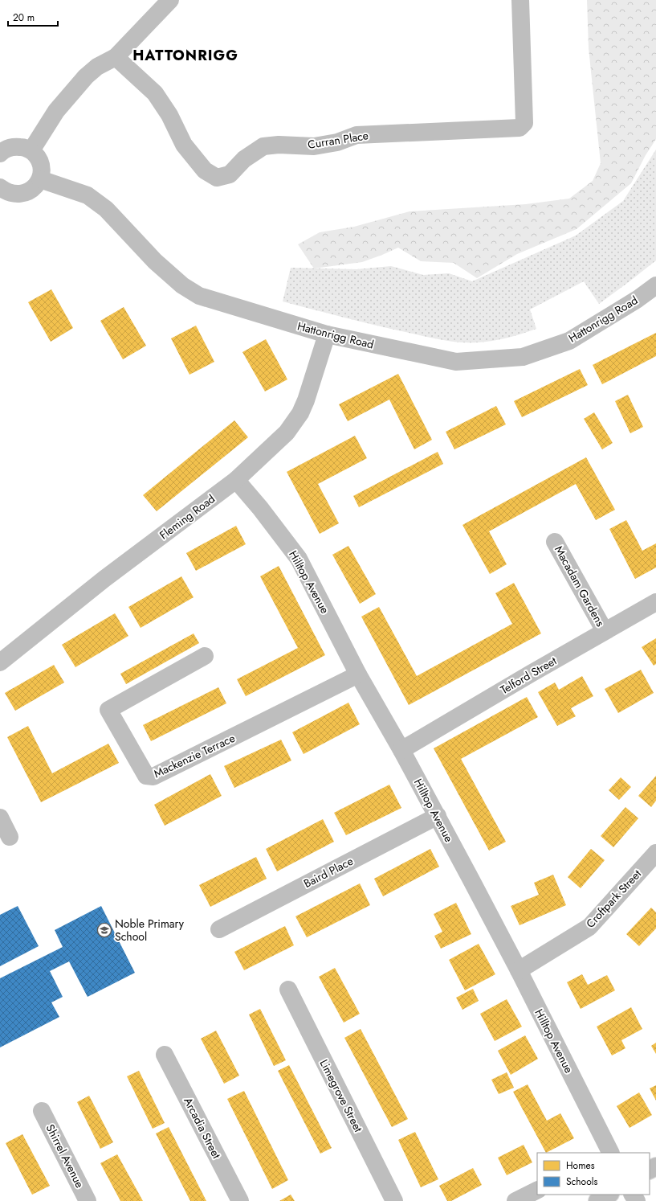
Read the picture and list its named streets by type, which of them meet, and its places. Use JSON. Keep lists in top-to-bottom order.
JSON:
{
  "streets": {
    "street": [
      "Curran Place",
      "Hattonrigg Road",
      "Fleming Road",
      "Hilltop Avenue",
      "Macadam Gardens",
      "Telford Street",
      "Mackenzie Terrace",
      "Baird Place",
      "Croftpark Street",
      "Limegrove Street",
      "Arcadia Street",
      "Shirrel Avenue"
    ]
  },
  "crossings": [
    ["Hattonrigg Road", "Fleming Road"],
    ["Fleming Road", "Hilltop Avenue"],
    ["Hilltop Avenue", "Telford Street"],
    ["Hilltop Avenue", "Mackenzie Terrace"],
    ["Hilltop Avenue", "Baird Place"],
    ["Hilltop Avenue", "Croftpark Street"],
    ["Macadam Gardens", "Telford Street"]
  ],
  "districts": ["HATTONRIGG"],
  "places": {
    "school or university": ["Noble Primary School"]
  },
  "legend": ["Homes", "Schools"],
  "scale_bar": "20 m"
}
